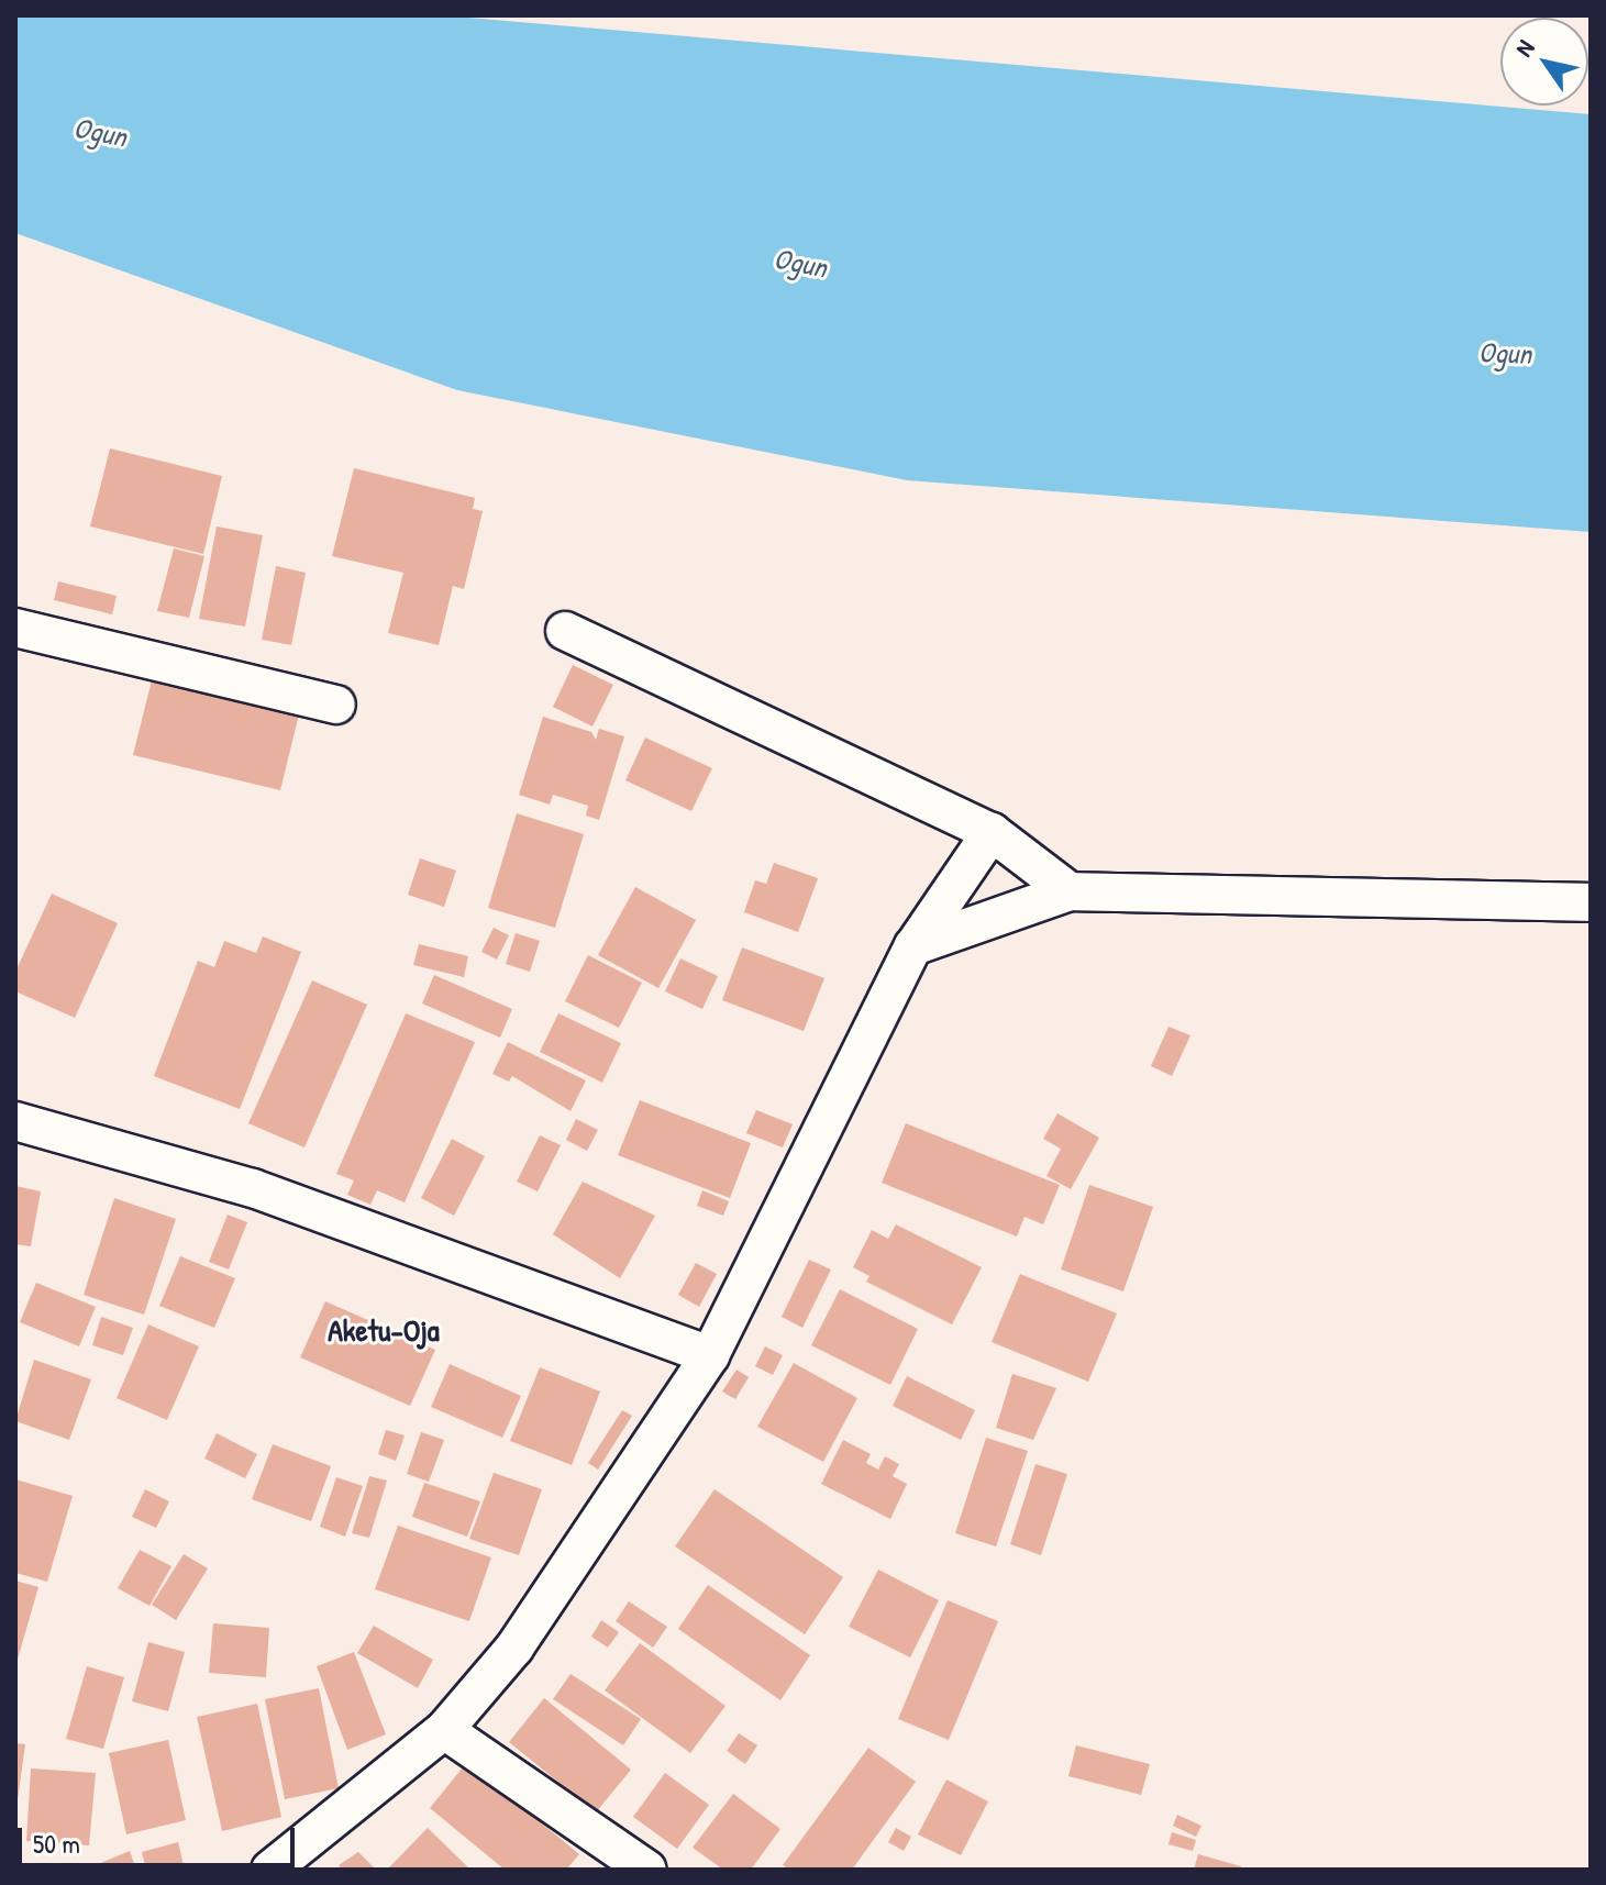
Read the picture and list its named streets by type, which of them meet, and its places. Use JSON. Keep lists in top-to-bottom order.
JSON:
{
  "districts": ["Aketu-Oja"],
  "water": ["Ogun"],
  "scale_bar": "50 m",
  "north": "top left"
}
